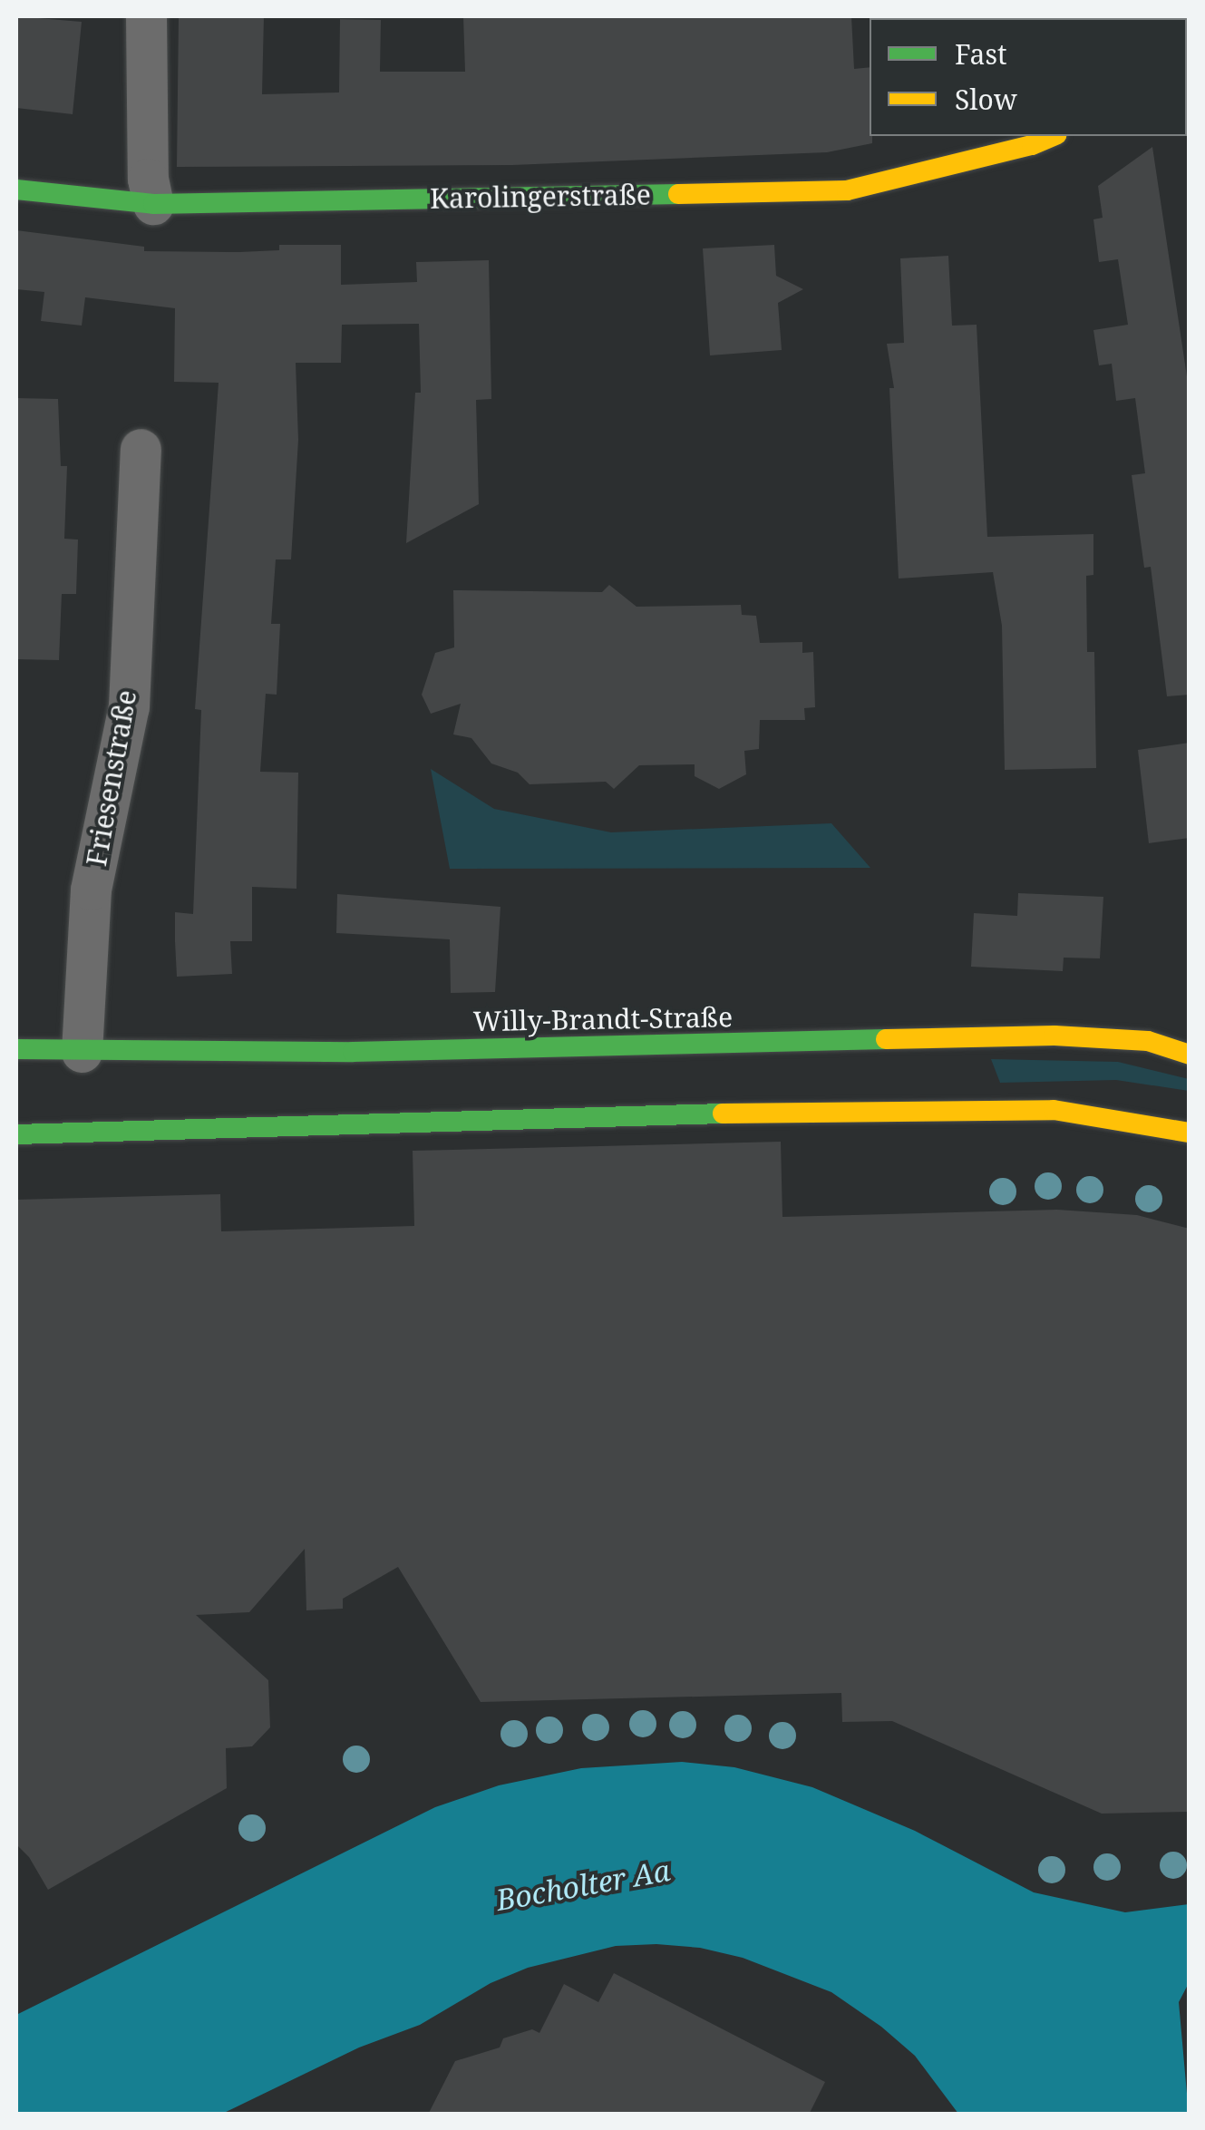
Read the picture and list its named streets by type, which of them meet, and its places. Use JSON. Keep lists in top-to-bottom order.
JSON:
{
  "streets": {
    "main road": ["Karolingerstraße", "Willy-Brandt-Straße"],
    "street": ["Friesenstraße"]
  },
  "crossings": [
    ["Friesenstraße", "Willy-Brandt-Straße"]
  ],
  "water": ["Bocholter Aa"],
  "legend": ["Fast", "Slow"]
}
